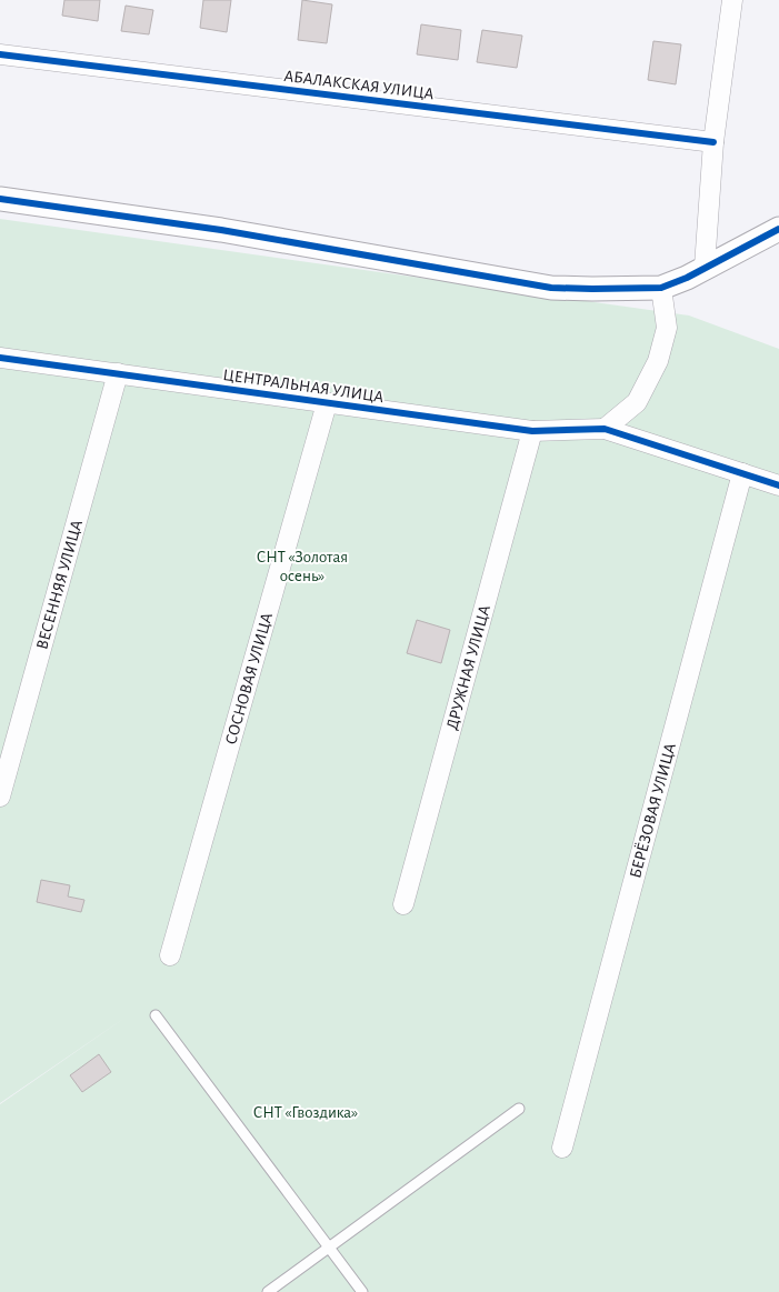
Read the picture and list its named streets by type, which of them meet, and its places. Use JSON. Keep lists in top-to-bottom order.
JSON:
{
  "streets": {
    "street": [
      "АБАЛАКСКАЯ УЛИЦА",
      "ЦЕНТРАЛЬНАЯ УЛИЦА",
      "ВЕСЕННЯЯ УЛИЦА",
      "ДРУЖНАЯ УЛИЦА",
      "СОСНОВАЯ УЛИЦА",
      "БЕРЁЗОВАЯ УЛИЦА"
    ]
  },
  "crossings": [
    ["ЦЕНТРАЛЬНАЯ УЛИЦА", "ВЕСЕННЯЯ УЛИЦА"],
    ["ЦЕНТРАЛЬНАЯ УЛИЦА", "ДРУЖНАЯ УЛИЦА"],
    ["ЦЕНТРАЛЬНАЯ УЛИЦА", "СОСНОВАЯ УЛИЦА"],
    ["ЦЕНТРАЛЬНАЯ УЛИЦА", "БЕРЁЗОВАЯ УЛИЦА"]
  ],
  "parks": ["СНТ «Золотая осень»", "СНТ «Гвоздика»"]
}
